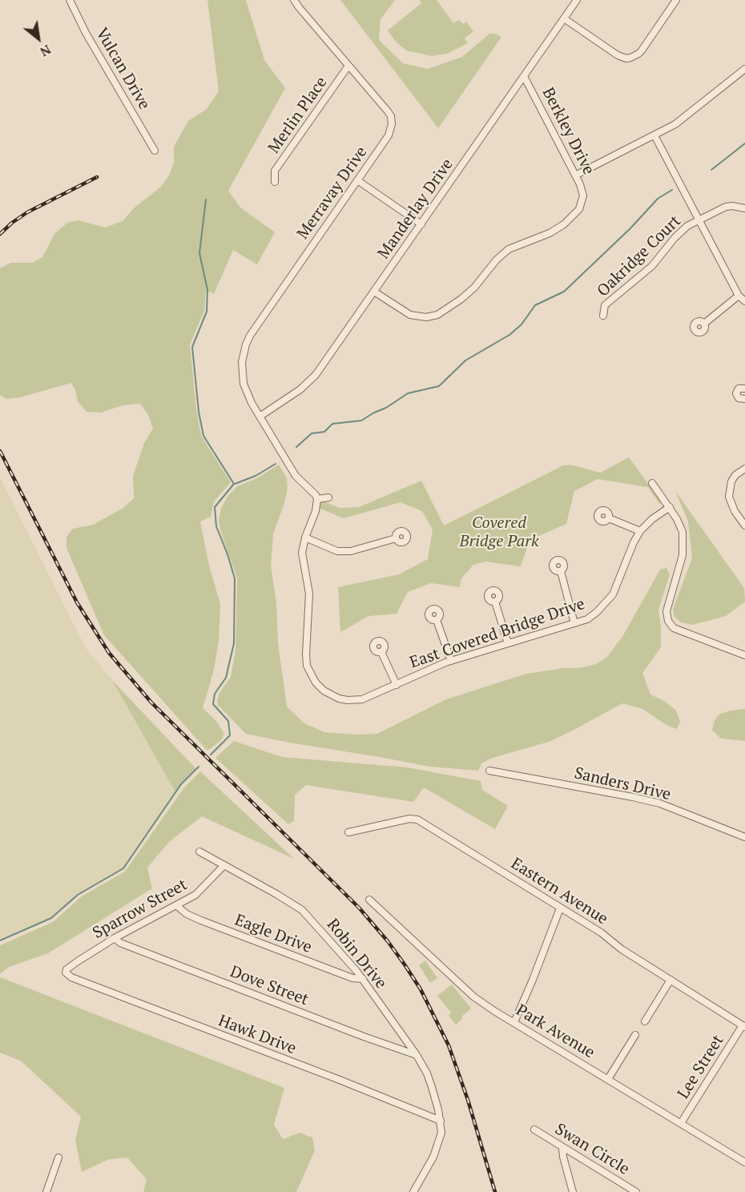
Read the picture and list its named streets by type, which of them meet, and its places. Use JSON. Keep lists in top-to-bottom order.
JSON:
{
  "streets": {
    "street": [
      "Vulcan Drive",
      "Merlin Place",
      "Berkley Drive",
      "Merravay Drive",
      "Manderlay Drive",
      "Oakridge Court",
      "East Covered Bridge Drive",
      "Sanders Drive",
      "Eastern Avenue",
      "Sparrow Street",
      "Eagle Drive",
      "Robin Drive",
      "Dove Street",
      "Park Avenue",
      "Hawk Drive",
      "Lee Street",
      "Swan Circle"
    ]
  },
  "crossings": [
    ["Merlin Place", "Merravay Drive"],
    ["Berkley Drive", "Manderlay Drive"],
    ["Merravay Drive", "Manderlay Drive"],
    ["Eastern Avenue", "Lee Street"],
    ["Sparrow Street", "Eagle Drive"],
    ["Sparrow Street", "Robin Drive"],
    ["Sparrow Street", "Dove Street"],
    ["Sparrow Street", "Hawk Drive"],
    ["Eagle Drive", "Robin Drive"],
    ["Robin Drive", "Dove Street"],
    ["Robin Drive", "Hawk Drive"],
    ["Park Avenue", "Lee Street"]
  ],
  "parks": ["Covered Bridge Park"],
  "north": "bottom right"
}
